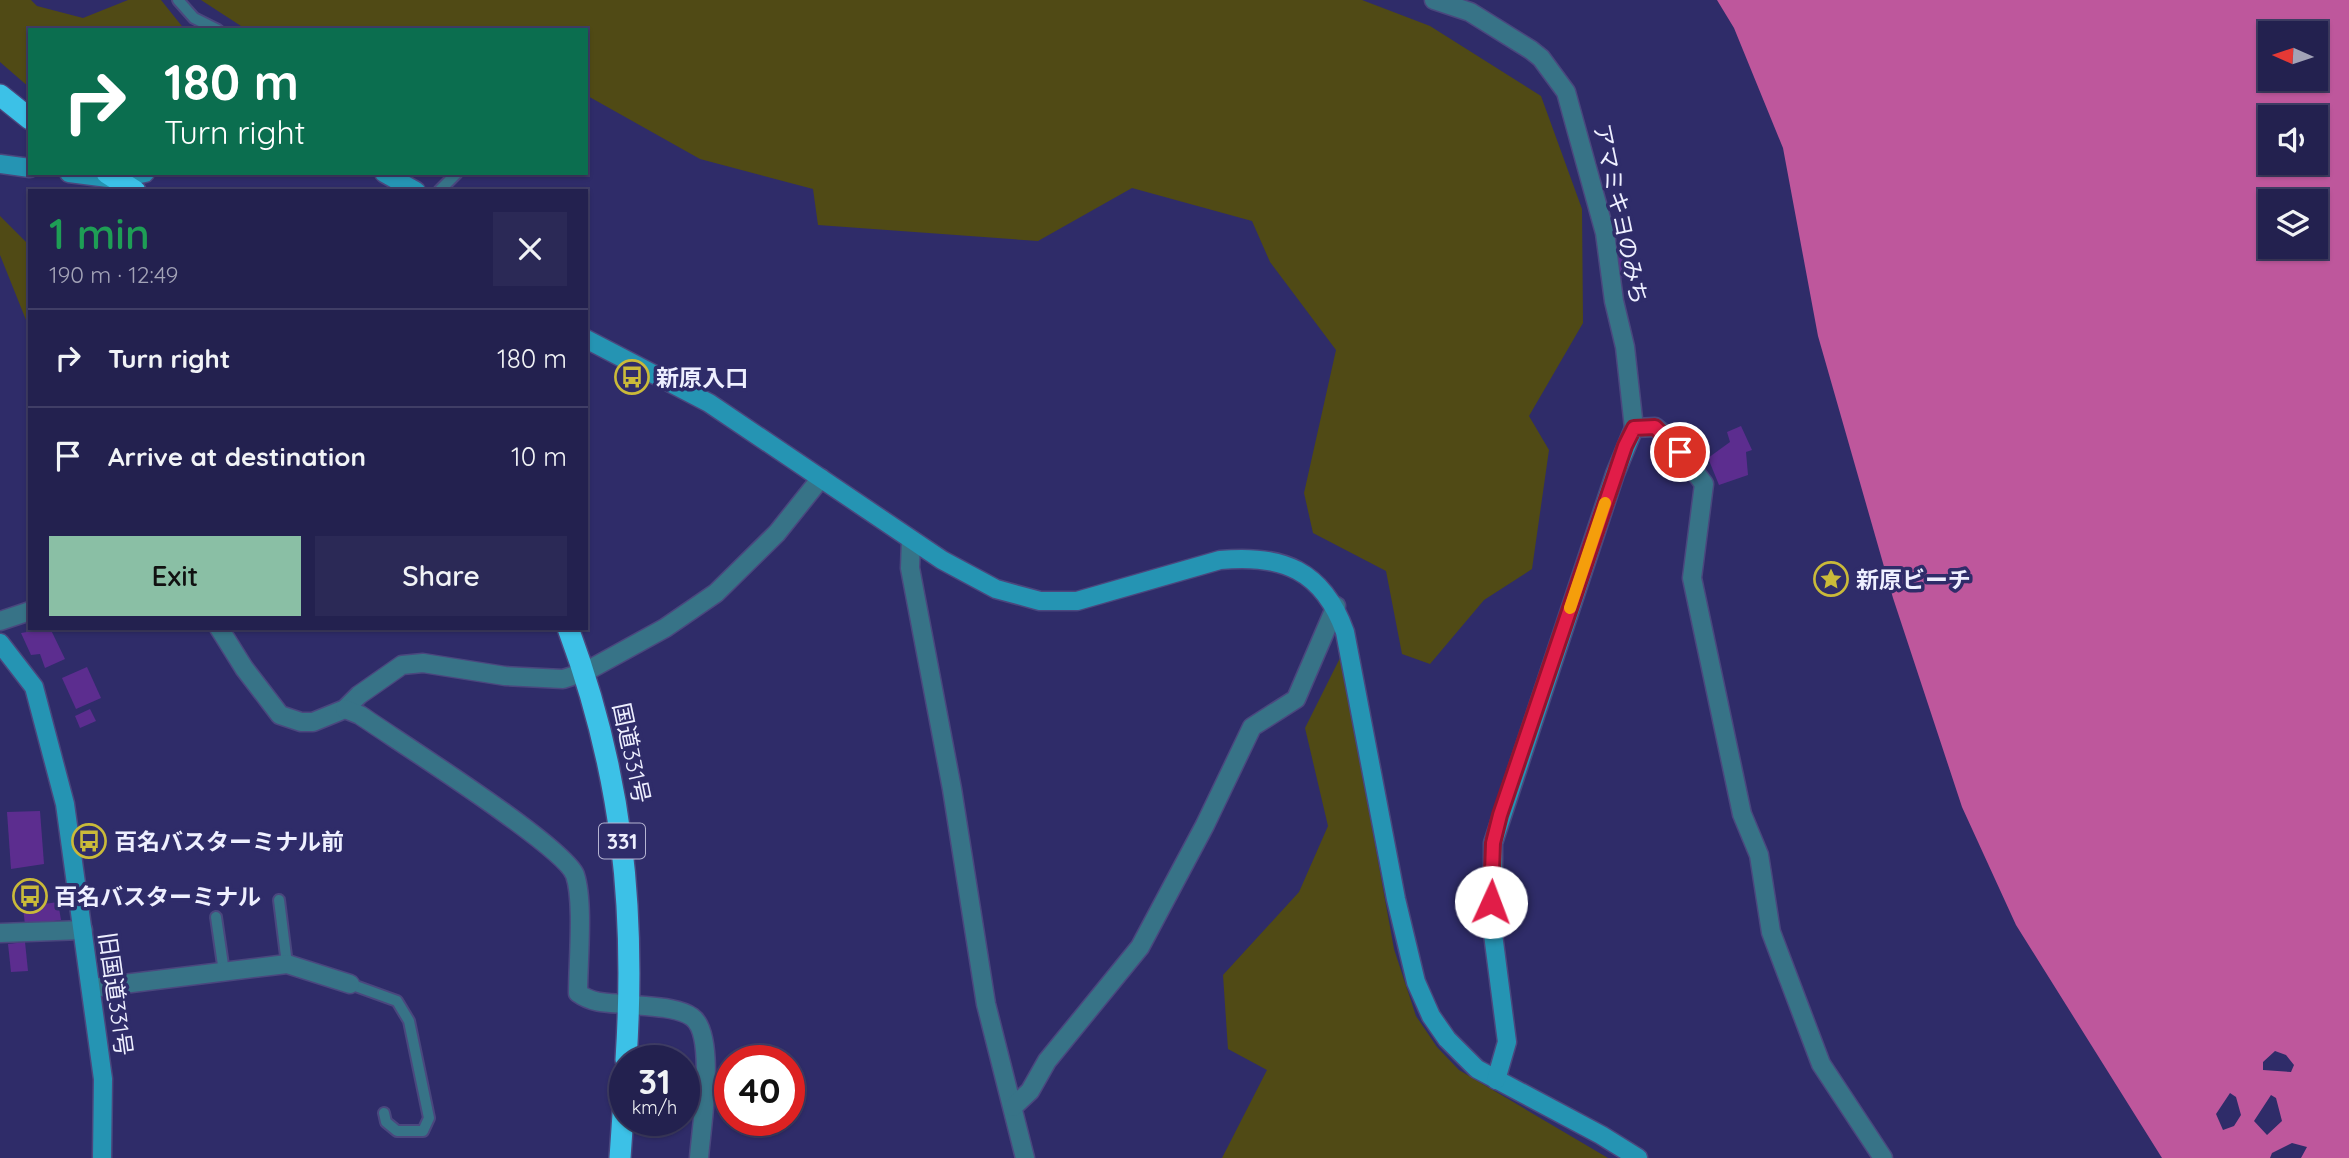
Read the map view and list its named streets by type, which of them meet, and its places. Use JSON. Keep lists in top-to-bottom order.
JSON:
{
  "streets": {
    "highway": ["国道331号", "331"],
    "street": ["アマミキヨのみち", "旧国道331号"]
  },
  "places": {
    "bus stop": ["新原入口", "百名バスターミナル前", "百名バスターミナル"],
    "place": ["新原ビーチ"]
  },
  "north": "left",
  "page": {
    "turn": ["180 m", "Turn right"],
    "heading": ["1 min", "190 m · 12:49"],
    "list": [
      {
        "name": "Turn right",
        "value": "180 m"
      },
      {
        "name": "Arrive at destination",
        "value": "10 m"
      }
    ],
    "buttons": ["Exit", "Share"],
    "speed": "31 km/h",
    "limit": "40"
  }
}
